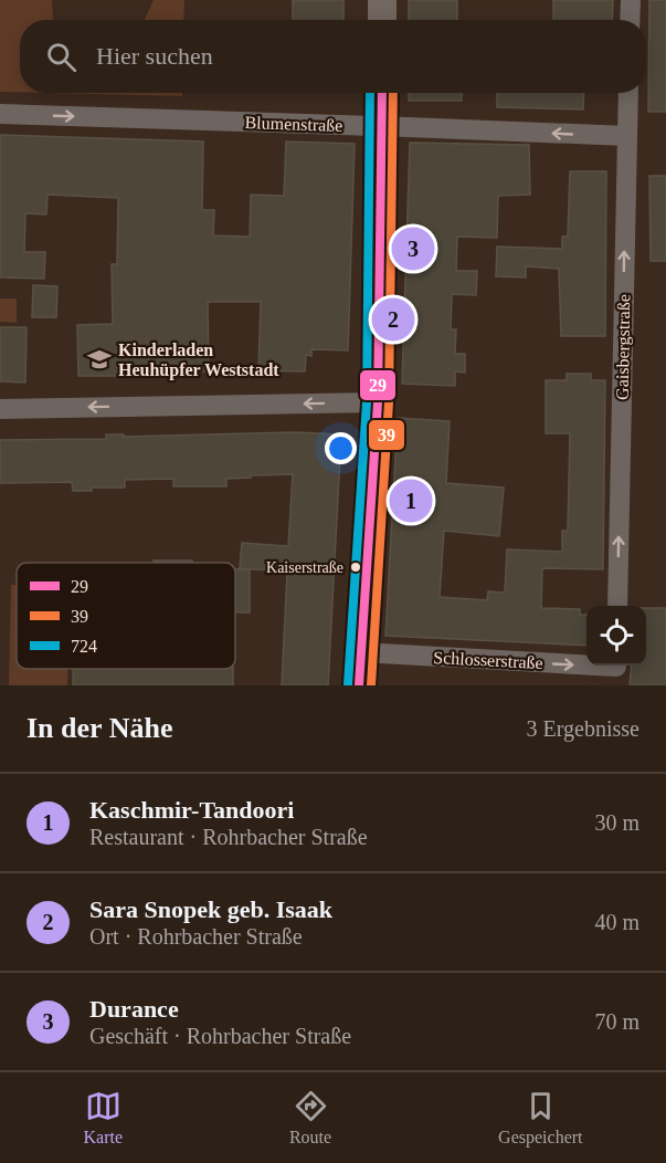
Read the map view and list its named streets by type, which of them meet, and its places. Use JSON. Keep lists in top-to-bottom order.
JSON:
{
  "streets": {
    "street": ["Blumenstraße", "Gaisbergstraße", "Schlosserstraße"]
  },
  "crossings": [
    ["Blumenstraße", "Gaisbergstraße"]
  ],
  "one_way": ["Gaisbergstraße", "Schlosserstraße"],
  "places": {
    "school or university": ["Kinderladen Heuhüpfer Weststadt"],
    "other": ["Kaiserstraße"]
  },
  "lines": ["transit line 29", "transit line 39", "transit line 724"],
  "legend": ["29", "39", "724"],
  "page": {
    "search": "Hier suchen",
    "pins": ["3", "2", "1"],
    "heading": ["In der Nähe", "3 Ergebnisse"],
    "list": [
      {
        "mark": "1",
        "name": "Kaschmir-Tandoori",
        "note": "Restaurant · Rohrbacher Straße",
        "value": "30 m"
      },
      {
        "mark": "2",
        "name": "Sara Snopek geb. Isaak",
        "note": "Ort · Rohrbacher Straße",
        "value": "40 m"
      },
      {
        "mark": "3",
        "name": "Durance",
        "note": "Geschäft · Rohrbacher Straße",
        "value": "70 m"
      }
    ],
    "nav": ["Karte", "Route", "Gespeichert"]
  }
}
